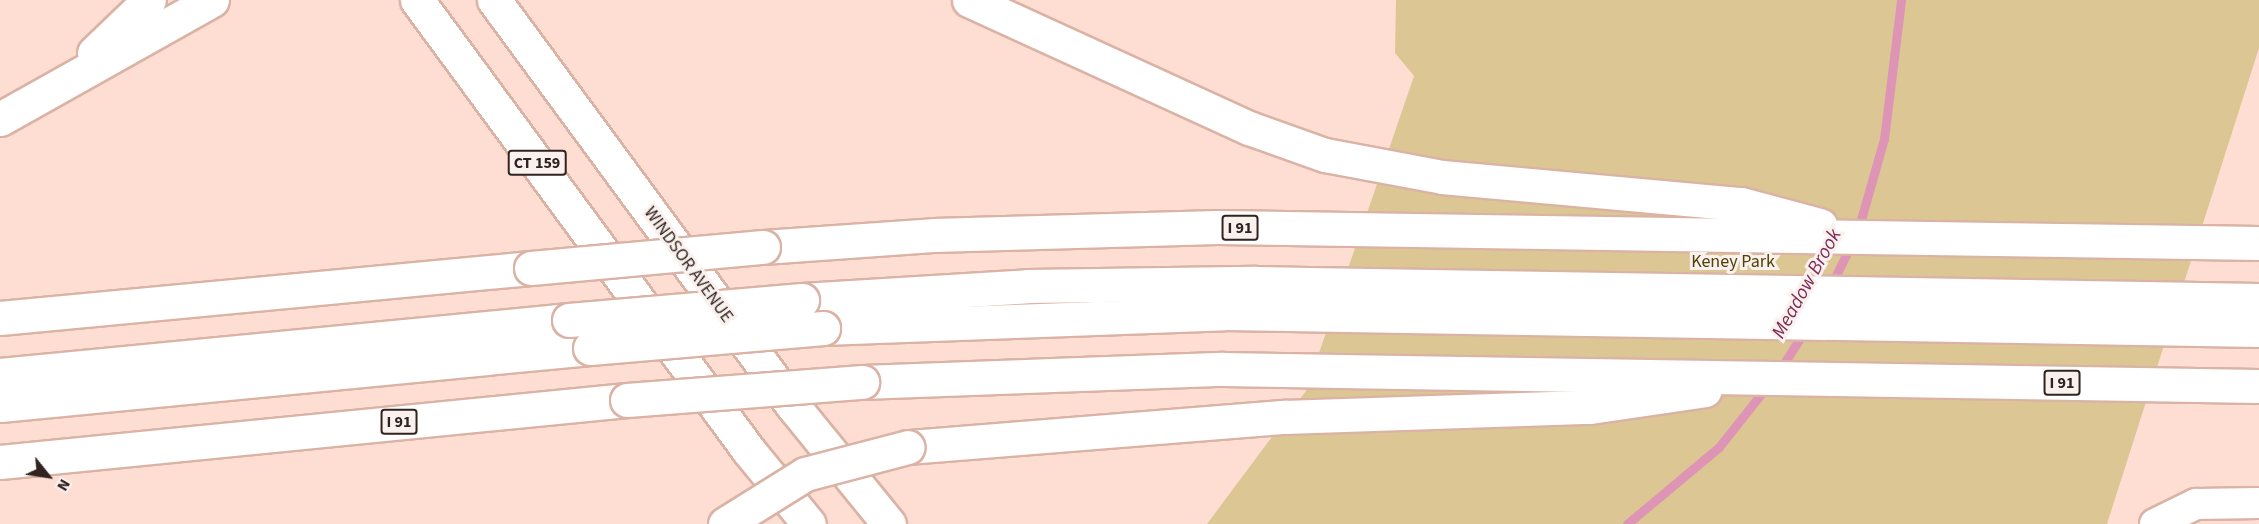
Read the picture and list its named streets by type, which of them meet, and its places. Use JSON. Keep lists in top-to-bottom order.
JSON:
{
  "streets": {
    "main road": ["CT 159", "I 91", "WINDSOR AVENUE"]
  },
  "water": ["Meadow Brook"],
  "parks": ["Keney Park"],
  "north": "bottom right"
}
